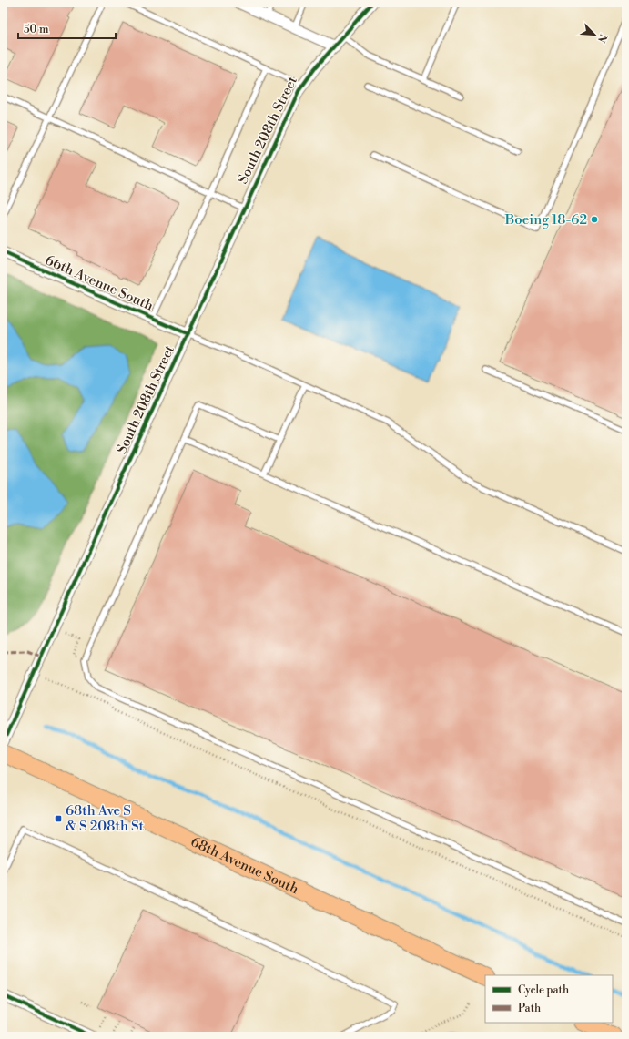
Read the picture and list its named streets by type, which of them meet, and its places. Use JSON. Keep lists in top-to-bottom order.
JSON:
{
  "streets": {
    "main road": ["68th Avenue South"],
    "street": ["South 208th Street", "66th Avenue South"]
  },
  "crossings": [
    ["South 208th Street", "66th Avenue South"]
  ],
  "places": {
    "other": ["Boeing 18-62"],
    "transit": ["68th Ave S & S 208th St"]
  },
  "legend": ["Cycle path", "Path"],
  "scale_bar": "50 m",
  "north": "bottom right"
}
